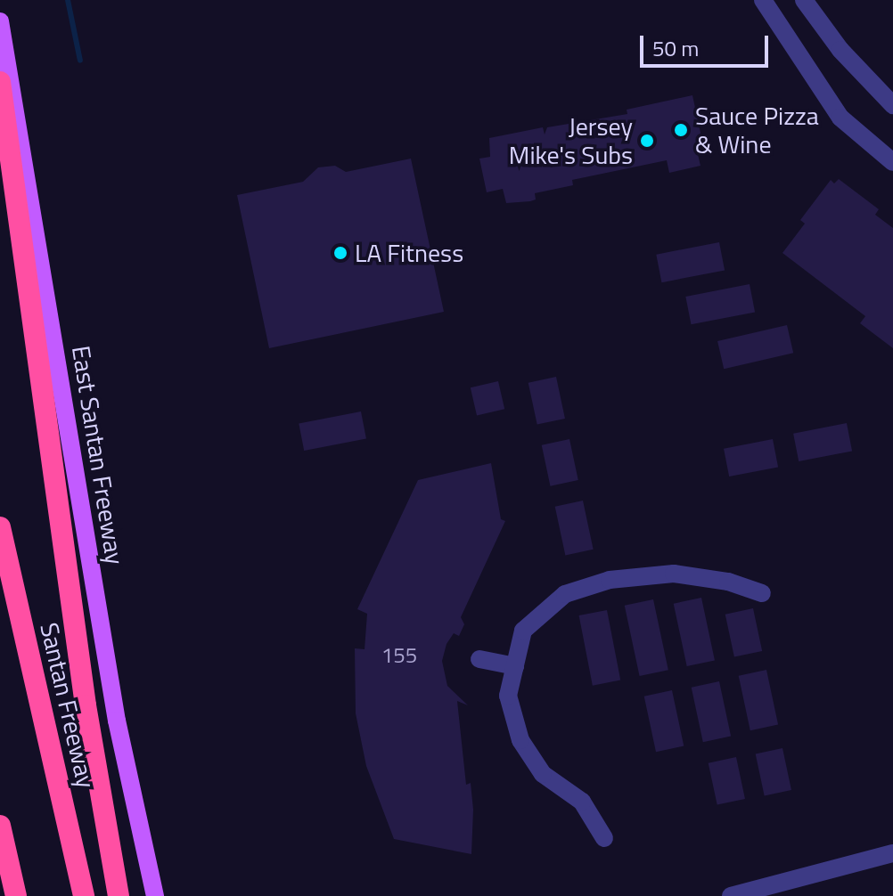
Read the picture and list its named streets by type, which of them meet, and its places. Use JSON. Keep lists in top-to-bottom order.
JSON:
{
  "streets": {
    "highway": ["Santan Freeway"],
    "main road": ["East Santan Freeway"]
  },
  "places": ["Sauce Pizza & Wine", "Jersey Mike's Subs", "LA Fitness"],
  "house_numbers": ["155"],
  "scale_bar": "50 m"
}
